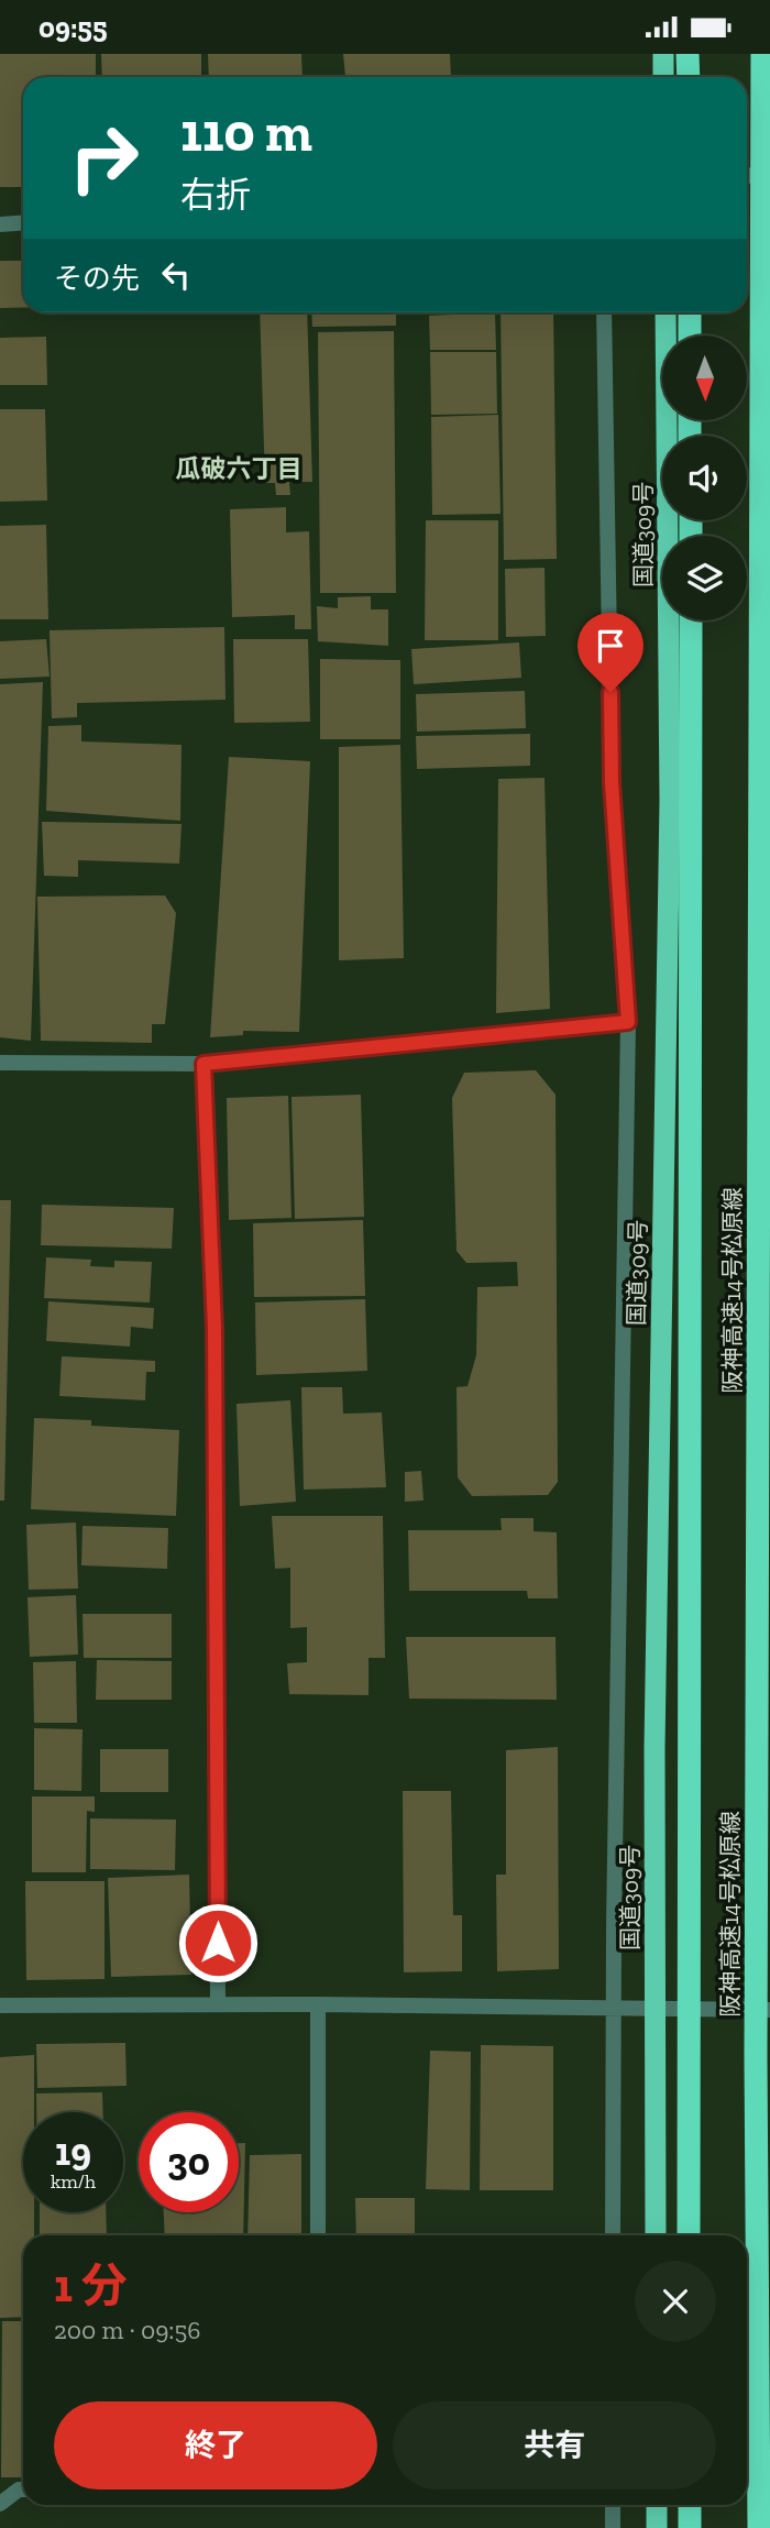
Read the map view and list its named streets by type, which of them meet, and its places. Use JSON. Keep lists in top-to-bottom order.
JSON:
{
  "streets": {
    "highway": ["国道309号", "阪神高速14号松原線"]
  },
  "districts": ["瓜破六丁目"],
  "north": "bottom",
  "page": {
    "status": "09:55",
    "turn": ["110 m", "右折"],
    "then": "その先",
    "speed": "19 km/h",
    "limit": "30",
    "heading": ["1 分", "200 m · 09:56"],
    "buttons": ["終了", "共有"]
  }
}
